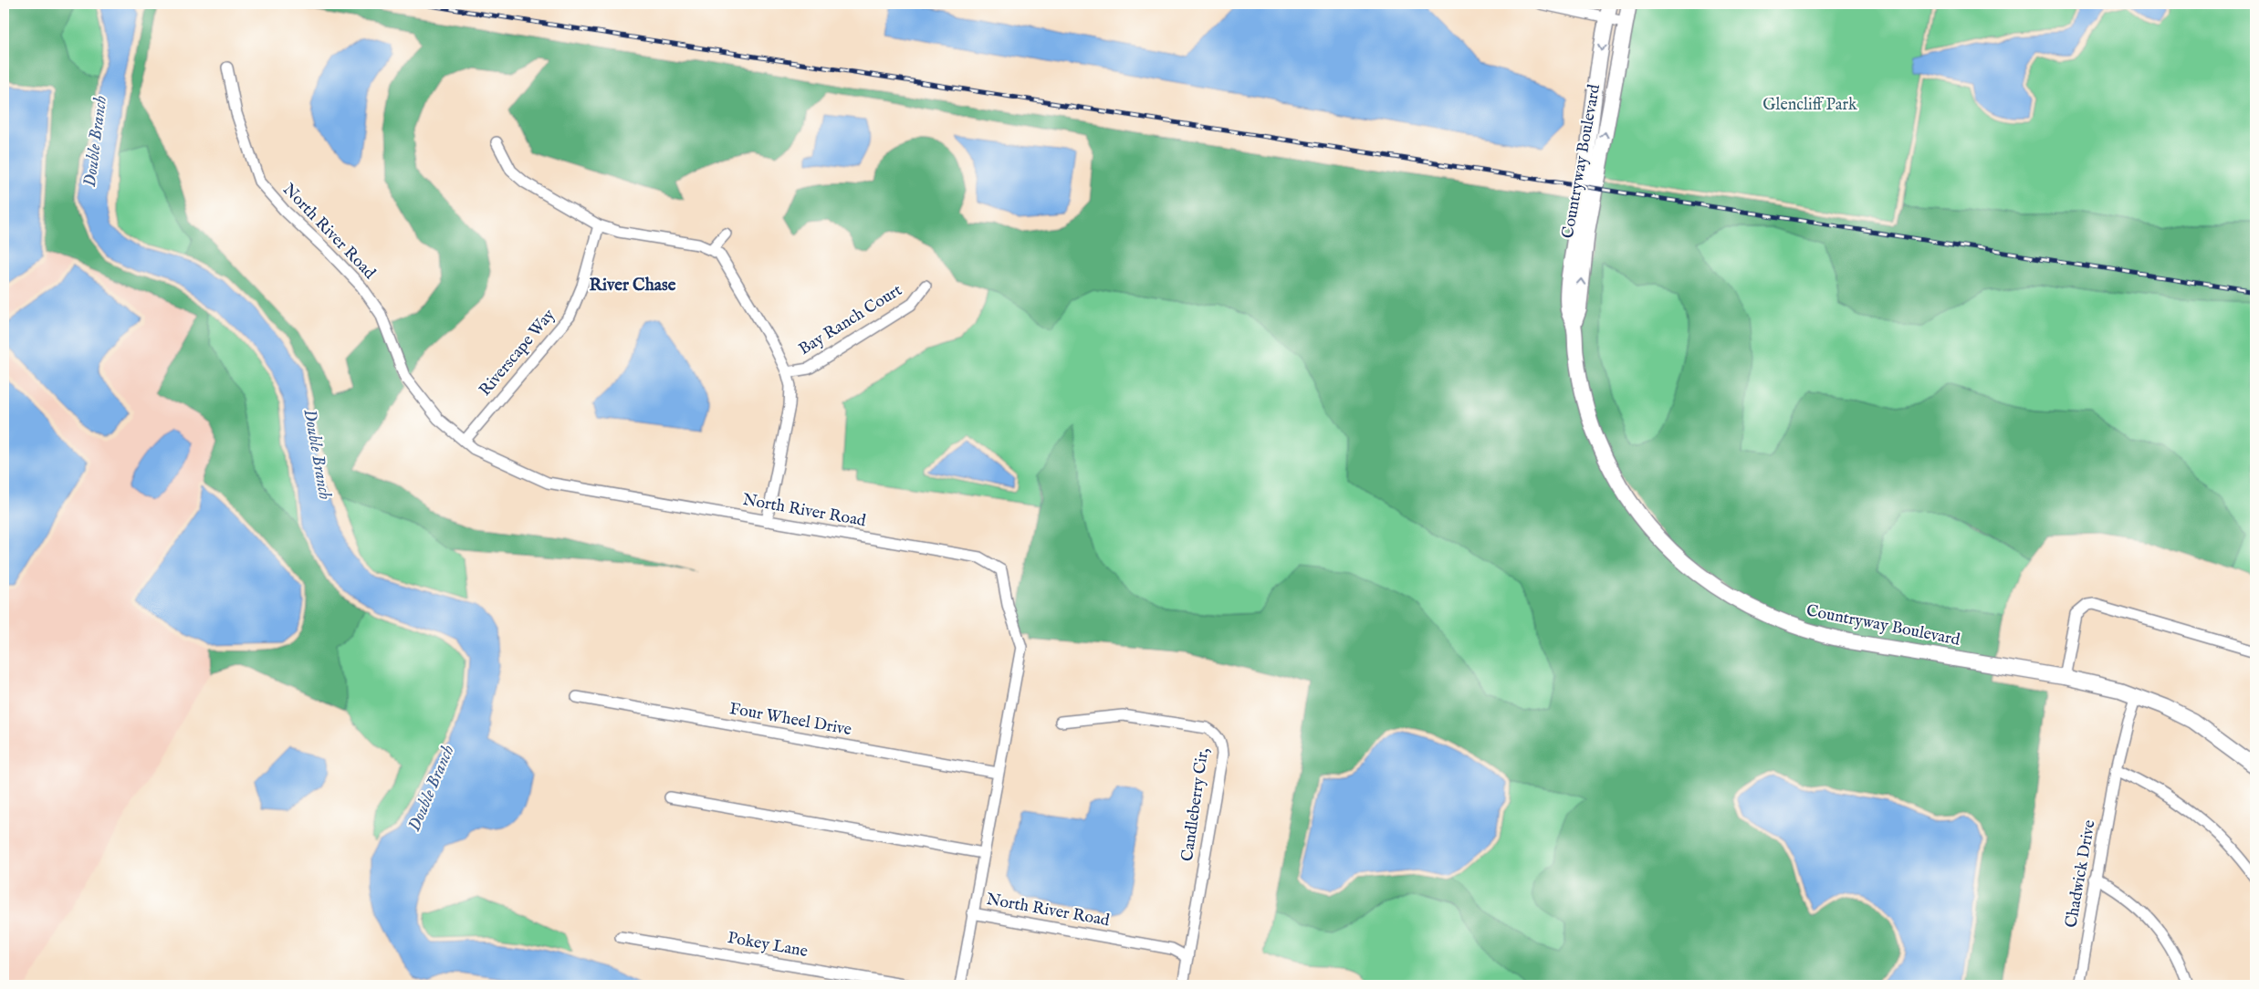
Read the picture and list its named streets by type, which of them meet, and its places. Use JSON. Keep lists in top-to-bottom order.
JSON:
{
  "streets": {
    "street": [
      "Countryway Boulevard",
      "North River Road",
      "Bay Ranch Court",
      "Riverscape Way",
      "Four Wheel Drive",
      "Candleberry Cir,",
      "Chadwick Drive",
      "Pokey Lane"
    ]
  },
  "crossings": [
    ["Countryway Boulevard", "Chadwick Drive"],
    ["North River Road", "Riverscape Way"],
    ["North River Road", "Four Wheel Drive"],
    ["North River Road", "Candleberry Cir,"]
  ],
  "districts": ["River Chase"],
  "water": ["Double Branch"],
  "parks": ["Glencliff Park"]
}
